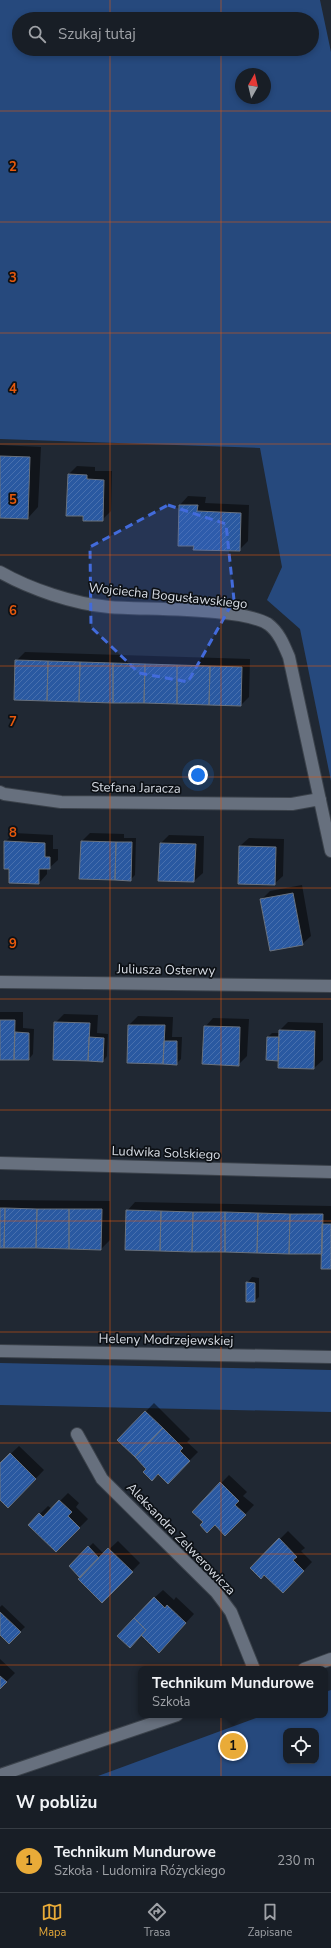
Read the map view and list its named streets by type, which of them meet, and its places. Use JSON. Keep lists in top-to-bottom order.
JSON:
{
  "streets": {
    "street": [
      "Wojciecha Bogusławskiego",
      "Stefana Jaracza",
      "Juliusza Osterwy",
      "Ludwika Solskiego",
      "Heleny Modrzejewskiej",
      "Aleksandra Zelwerowicza"
    ]
  },
  "crossings": [
    ["Wojciecha Bogusławskiego", "Stefana Jaracza"]
  ],
  "north": "top",
  "page": {
    "search": "Szukaj tutaj",
    "popup": ["Technikum Mundurowe", "Szkoła"],
    "pins": "1",
    "heading": "W pobliżu",
    "list": [
      {
        "mark": "1",
        "name": "Technikum Mundurowe",
        "note": "Szkoła · Ludomira Różyckiego",
        "value": "230 m"
      }
    ],
    "nav": ["Mapa", "Trasa", "Zapisane"]
  },
  "grid": {
    "rows": [
      "2",
      "3",
      "4",
      "5",
      "6",
      "7",
      "8",
      "9"
    ]
  }
}
